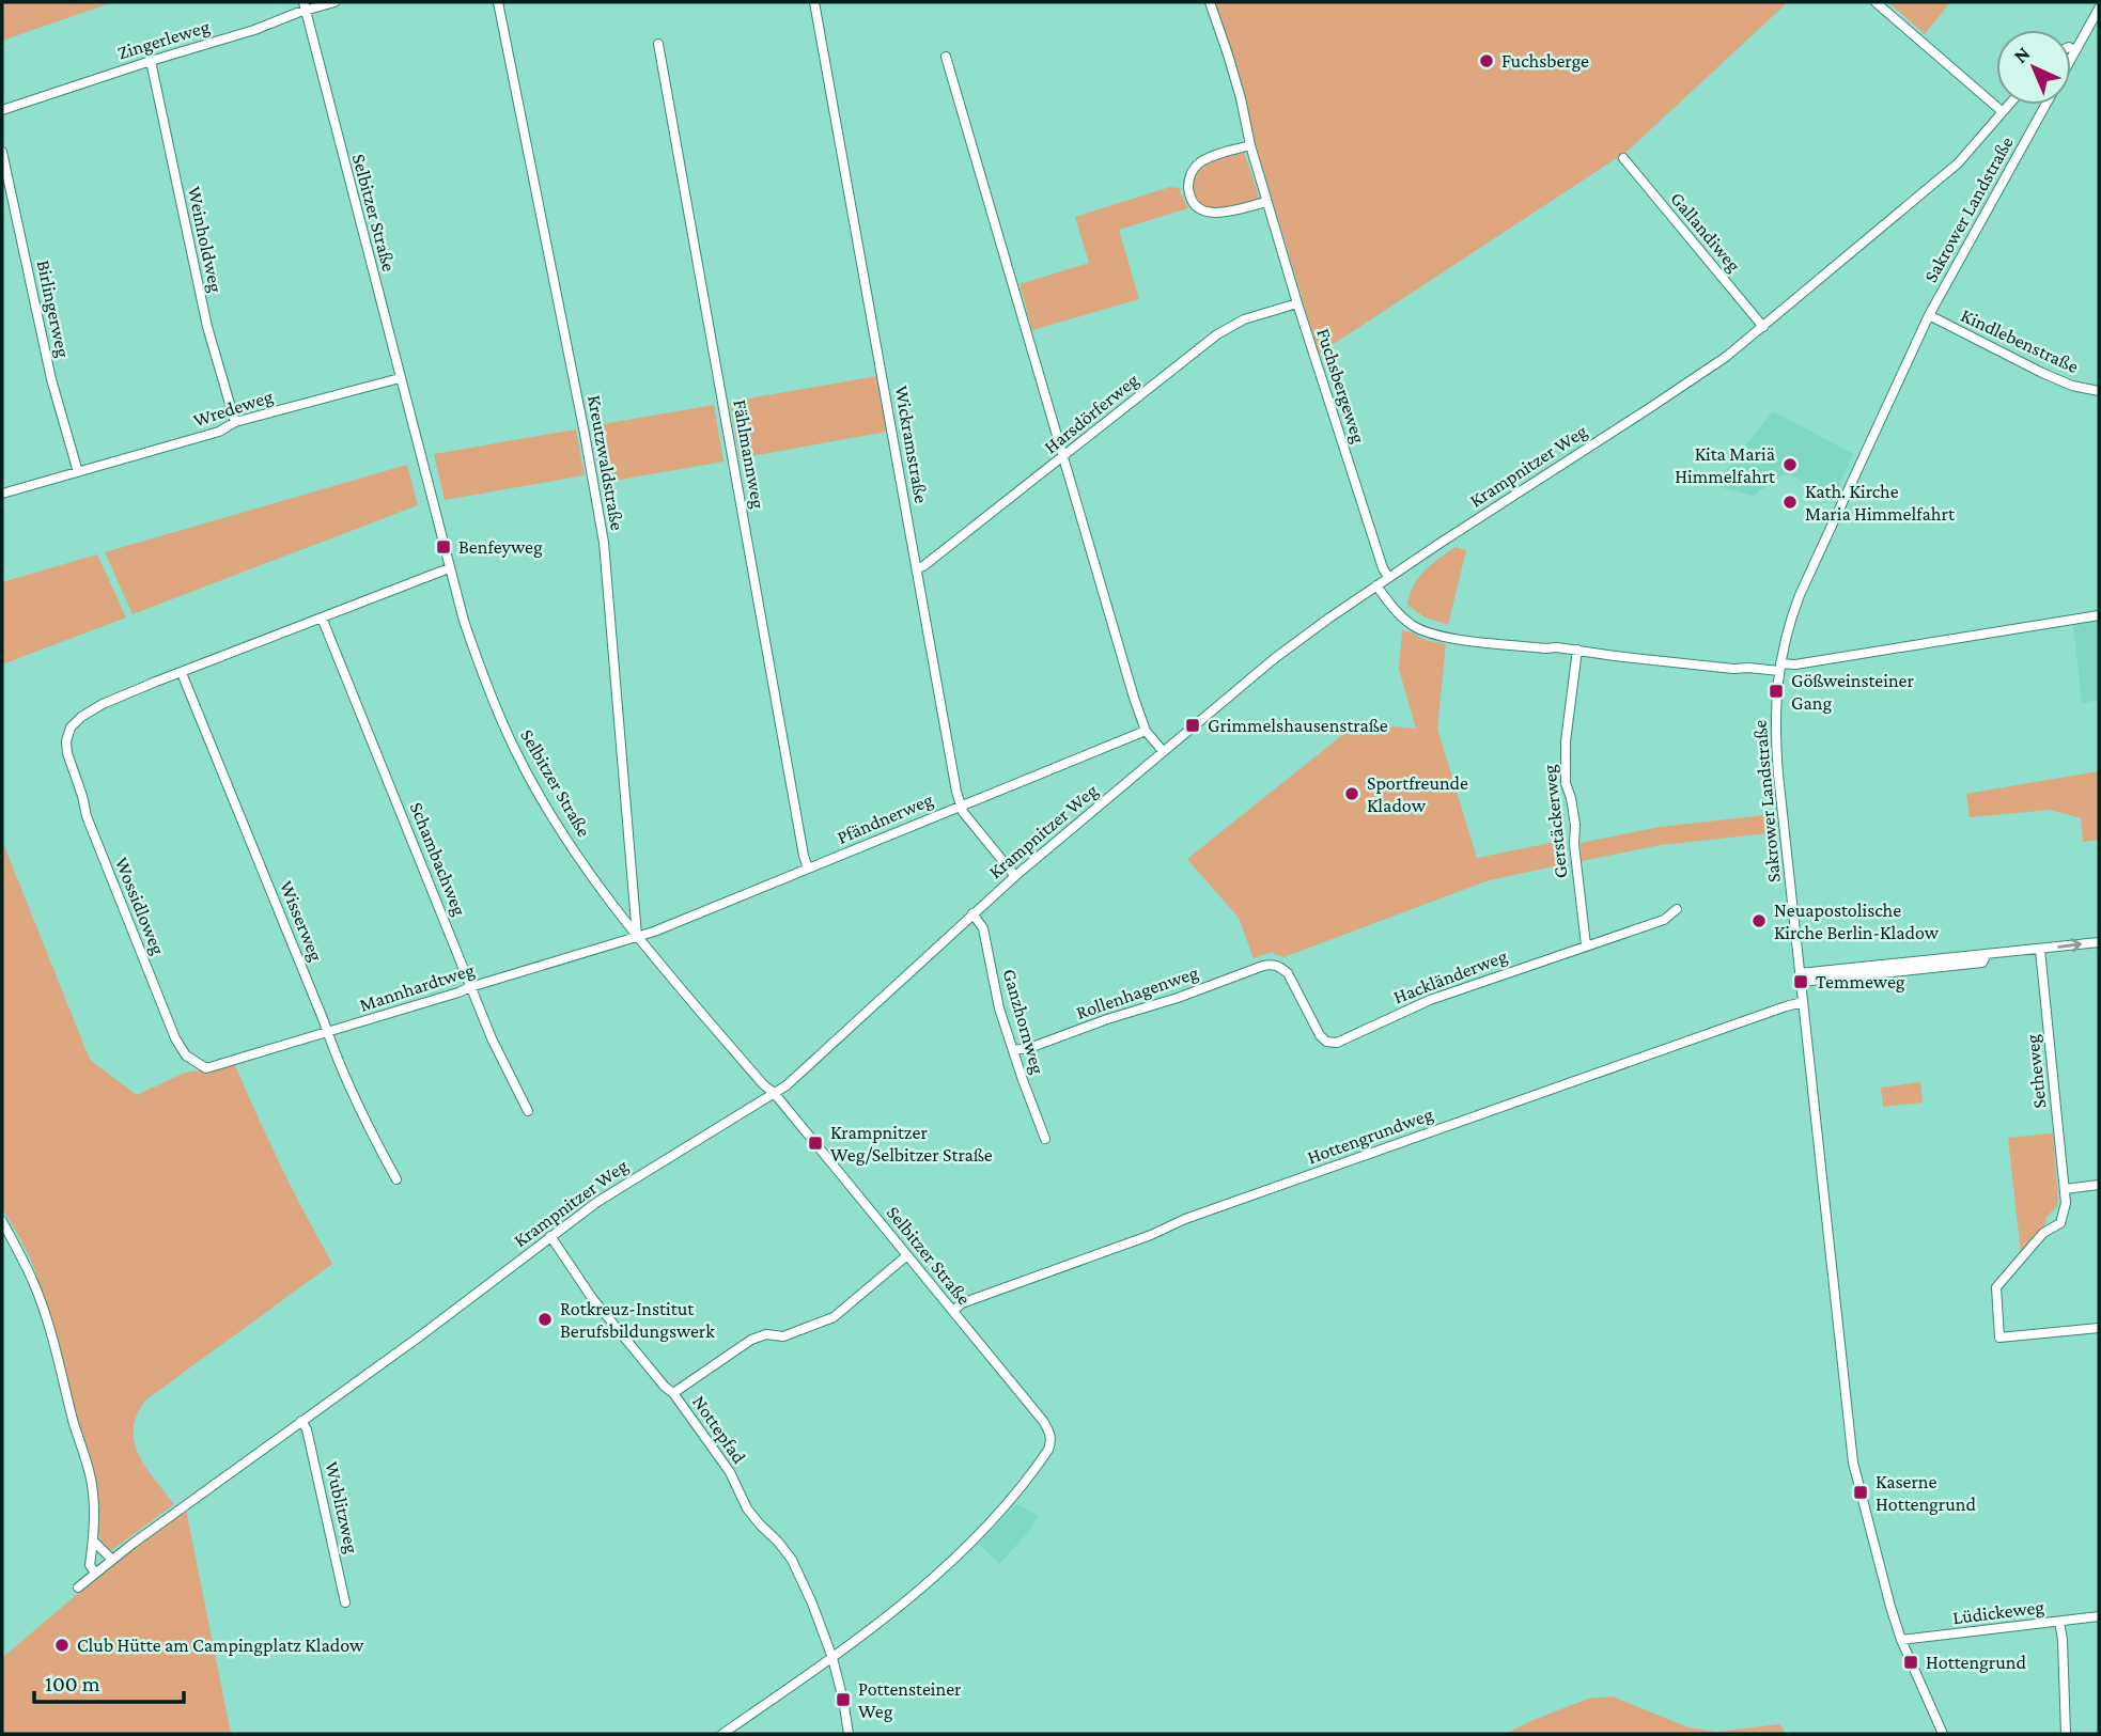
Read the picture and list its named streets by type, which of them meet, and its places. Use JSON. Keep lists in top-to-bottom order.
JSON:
{
  "streets": {
    "street": [
      "Zingerleweg",
      "Sakrower Landstraße",
      "Selbitzer Straße",
      "Gallandiweg",
      "Weinholdweg",
      "Birlingerweg",
      "Kindlebenstraße",
      "Fuchsbergeweg",
      "Wredeweg",
      "Harsdörferweg",
      "Wickramstraße",
      "Fählmannweg",
      "Kreutzwaldstraße",
      "Krampnitzer Weg",
      "Pfändnerweg",
      "Gerstäckerweg",
      "Schambachweg",
      "Wossidloweg",
      "Wisserweg",
      "Hackländerweg",
      "Mannhardtweg",
      "Rollenhagenweg",
      "Ganzhornweg",
      "Setheweg",
      "Hottengrundweg",
      "Nottepfad",
      "Wublitzweg",
      "Lüdickeweg"
    ]
  },
  "crossings": [
    ["Zingerleweg", "Selbitzer Straße"],
    ["Zingerleweg", "Weinholdweg"],
    ["Sakrower Landstraße", "Kindlebenstraße"],
    ["Sakrower Landstraße", "Hottengrundweg"],
    ["Sakrower Landstraße", "Lüdickeweg"],
    ["Selbitzer Straße", "Wredeweg"],
    ["Selbitzer Straße", "Kreutzwaldstraße"],
    ["Selbitzer Straße", "Krampnitzer Weg"],
    ["Selbitzer Straße", "Pfändnerweg"],
    ["Selbitzer Straße", "Mannhardtweg"],
    ["Selbitzer Straße", "Hottengrundweg"],
    ["Selbitzer Straße", "Nottepfad"],
    ["Gallandiweg", "Krampnitzer Weg"],
    ["Weinholdweg", "Wredeweg"],
    ["Birlingerweg", "Wredeweg"],
    ["Fuchsbergeweg", "Harsdörferweg"],
    ["Fuchsbergeweg", "Krampnitzer Weg"],
    ["Harsdörferweg", "Wickramstraße"],
    ["Wickramstraße", "Krampnitzer Weg"],
    ["Wickramstraße", "Pfändnerweg"],
    ["Fählmannweg", "Pfändnerweg"],
    ["Kreutzwaldstraße", "Pfändnerweg"],
    ["Kreutzwaldstraße", "Mannhardtweg"],
    ["Krampnitzer Weg", "Ganzhornweg"],
    ["Krampnitzer Weg", "Nottepfad"],
    ["Krampnitzer Weg", "Wublitzweg"],
    ["Pfändnerweg", "Mannhardtweg"],
    ["Gerstäckerweg", "Hackländerweg"],
    ["Schambachweg", "Mannhardtweg"],
    ["Wossidloweg", "Wisserweg"],
    ["Wossidloweg", "Mannhardtweg"],
    ["Wisserweg", "Mannhardtweg"],
    ["Hackländerweg", "Rollenhagenweg"],
    ["Rollenhagenweg", "Ganzhornweg"]
  ],
  "places": {
    "other": [
      "Fuchsberge",
      "Kita Mariä Himmelfahrt",
      "Kath. Kirche Maria Himmelfahrt",
      "Sportfreunde Kladow",
      "Neuapostolische Kirche Berlin-Kladow",
      "Rotkreuz-Institut Berufsbildungswerk",
      "Club Hütte am Campingplatz Kladow"
    ],
    "transit": [
      "Benfeyweg",
      "Gößweinsteiner Gang",
      "Grimmelshausenstraße",
      "Temmeweg",
      "Krampnitzer Weg/Selbitzer Straße",
      "Kaserne Hottengrund",
      "Hottengrund",
      "Pottensteiner Weg"
    ]
  },
  "scale_bar": "100 m",
  "north": "top left"
}
